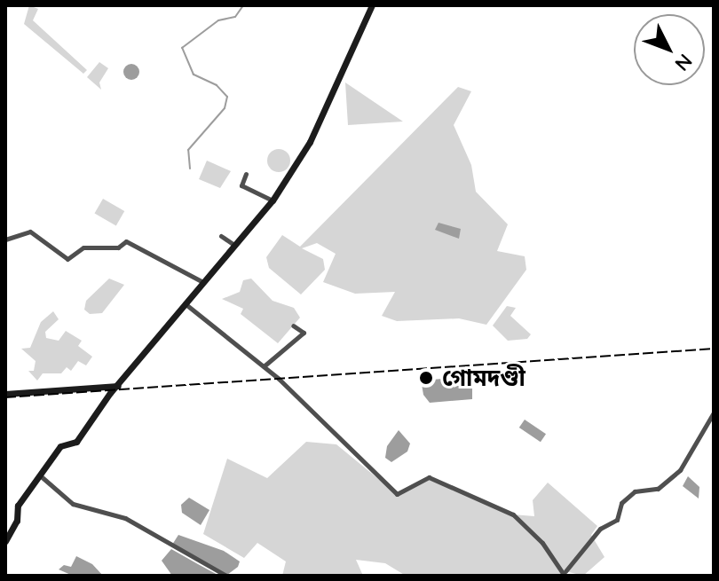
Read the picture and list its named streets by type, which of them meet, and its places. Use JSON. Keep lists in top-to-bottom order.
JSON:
{
  "places": ["গোমদণ্ডী"],
  "north": "bottom right"
}
